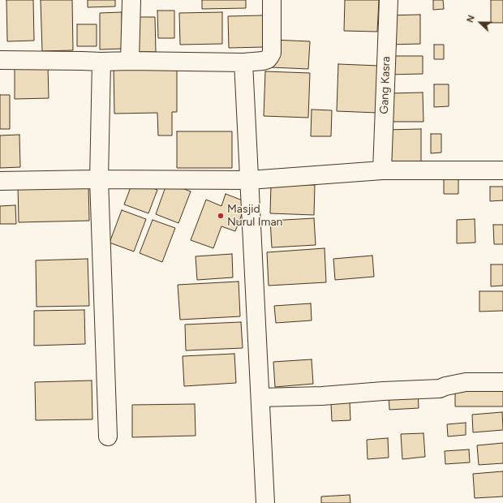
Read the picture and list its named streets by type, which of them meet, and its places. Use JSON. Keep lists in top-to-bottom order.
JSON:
{
  "streets": {
    "street": ["Gang Kasra"]
  },
  "places": ["Masjid Nurul Iman"],
  "north": "left"
}
